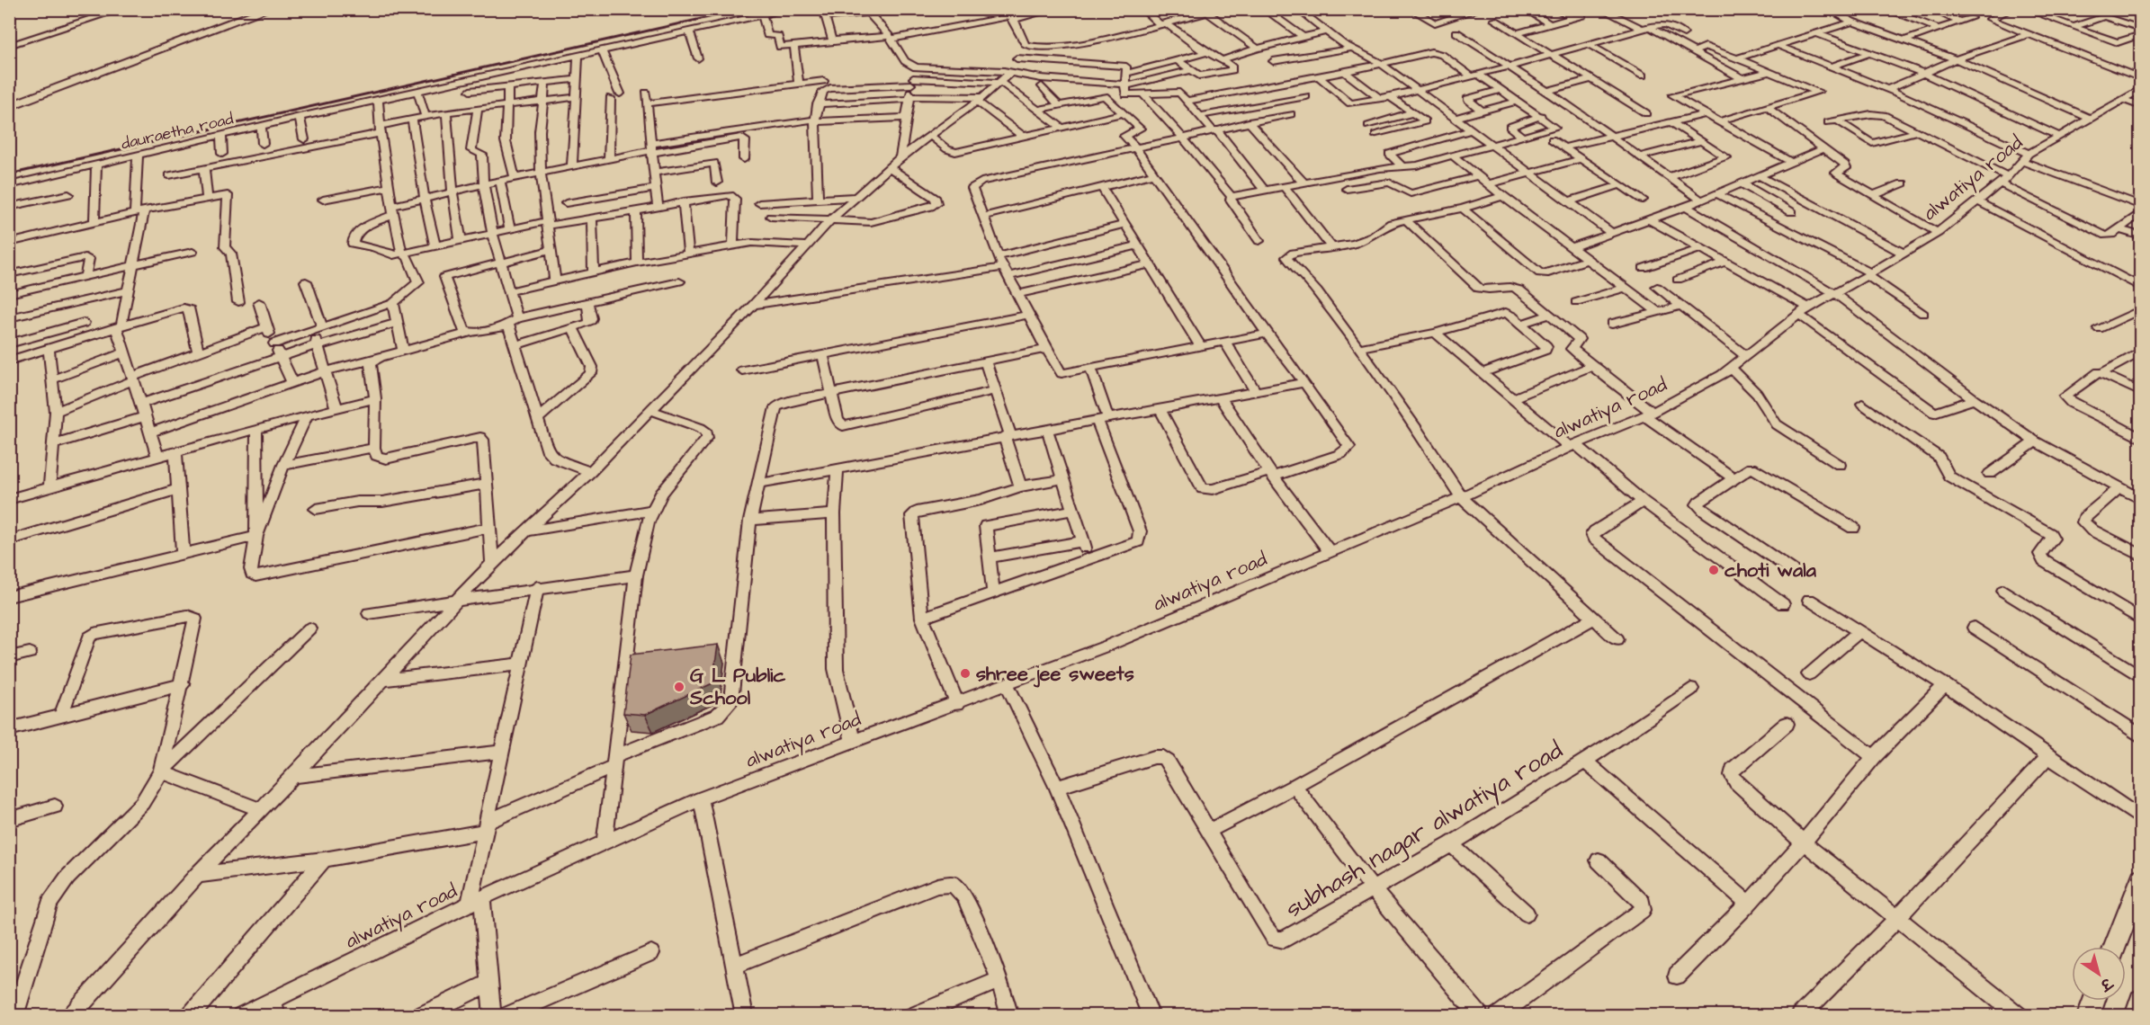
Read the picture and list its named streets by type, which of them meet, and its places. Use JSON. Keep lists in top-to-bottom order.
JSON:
{
  "streets": {
    "street": ["dauraetha road", "alwatiya road", "subhash nagar alwatiya road"]
  },
  "places": ["choti wala", "shree jee sweets", "G L Public School"],
  "north": "bottom right"
}
